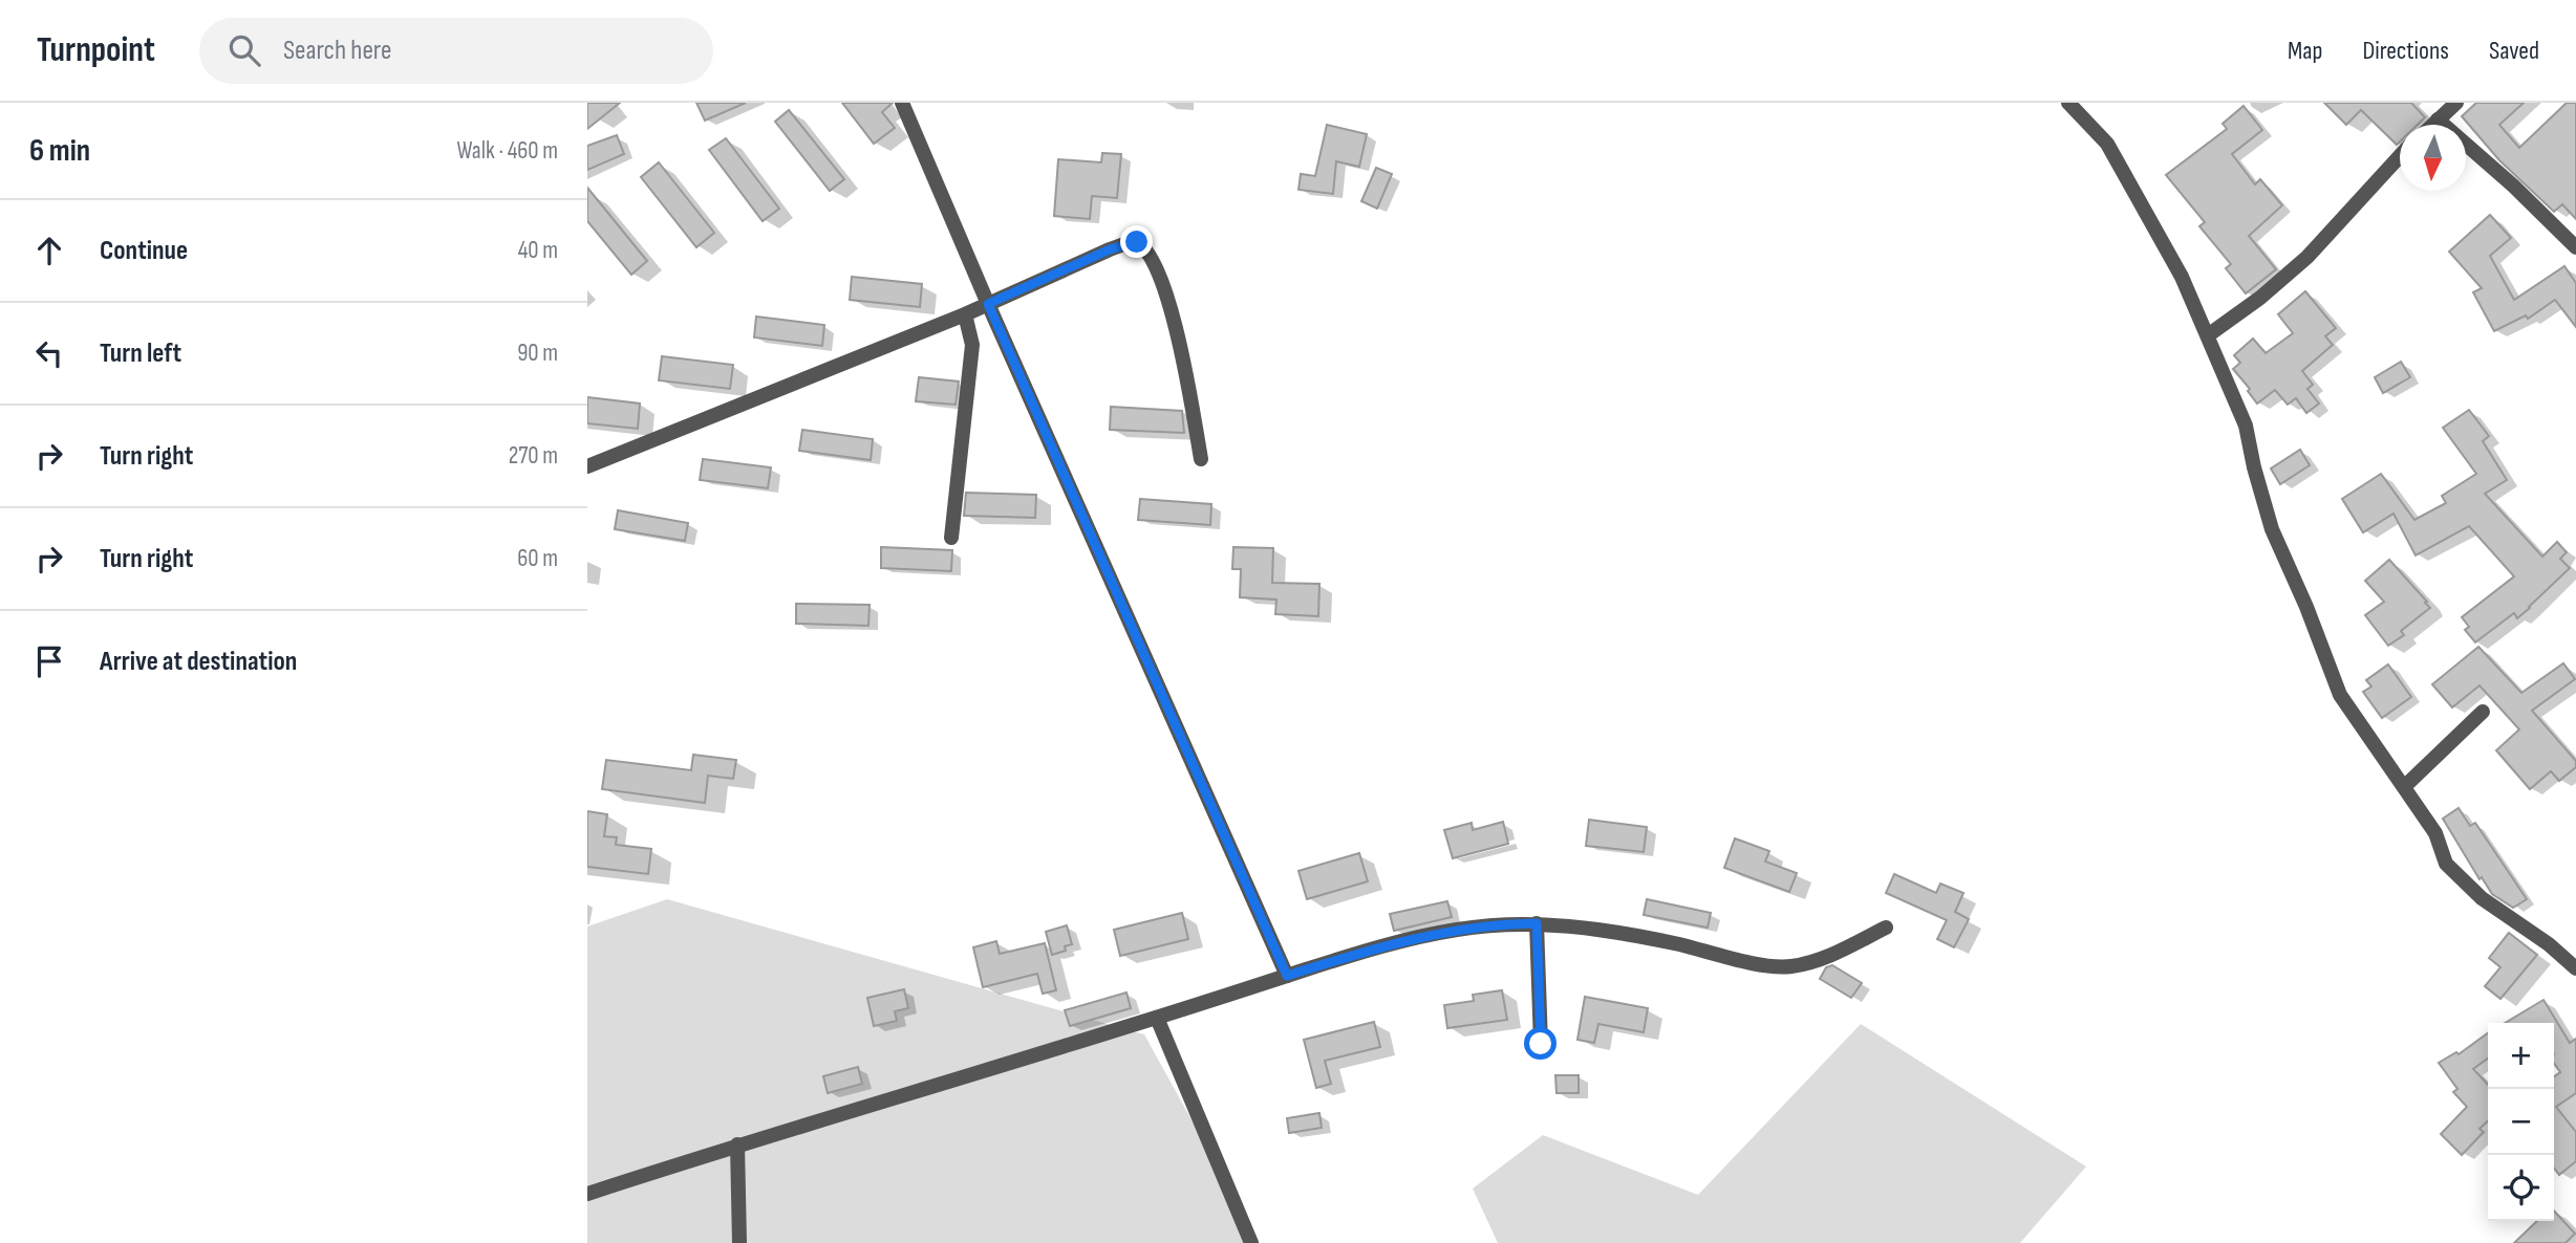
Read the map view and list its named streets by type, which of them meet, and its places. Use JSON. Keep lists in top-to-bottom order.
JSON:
{
  "north": "bottom",
  "page": {
    "header": "Turnpoint",
    "search": "Search here",
    "nav": ["Map", "Directions", "Saved"],
    "heading": ["6 min", "Walk · 460 m"],
    "list": [
      ["Continue", "40 m"],
      ["Turn left", "90 m"],
      ["Turn right", "270 m"],
      ["Turn right", "60 m"],
      "Arrive at destination"
    ],
    "map_buttons": ["+", "−"]
  }
}
